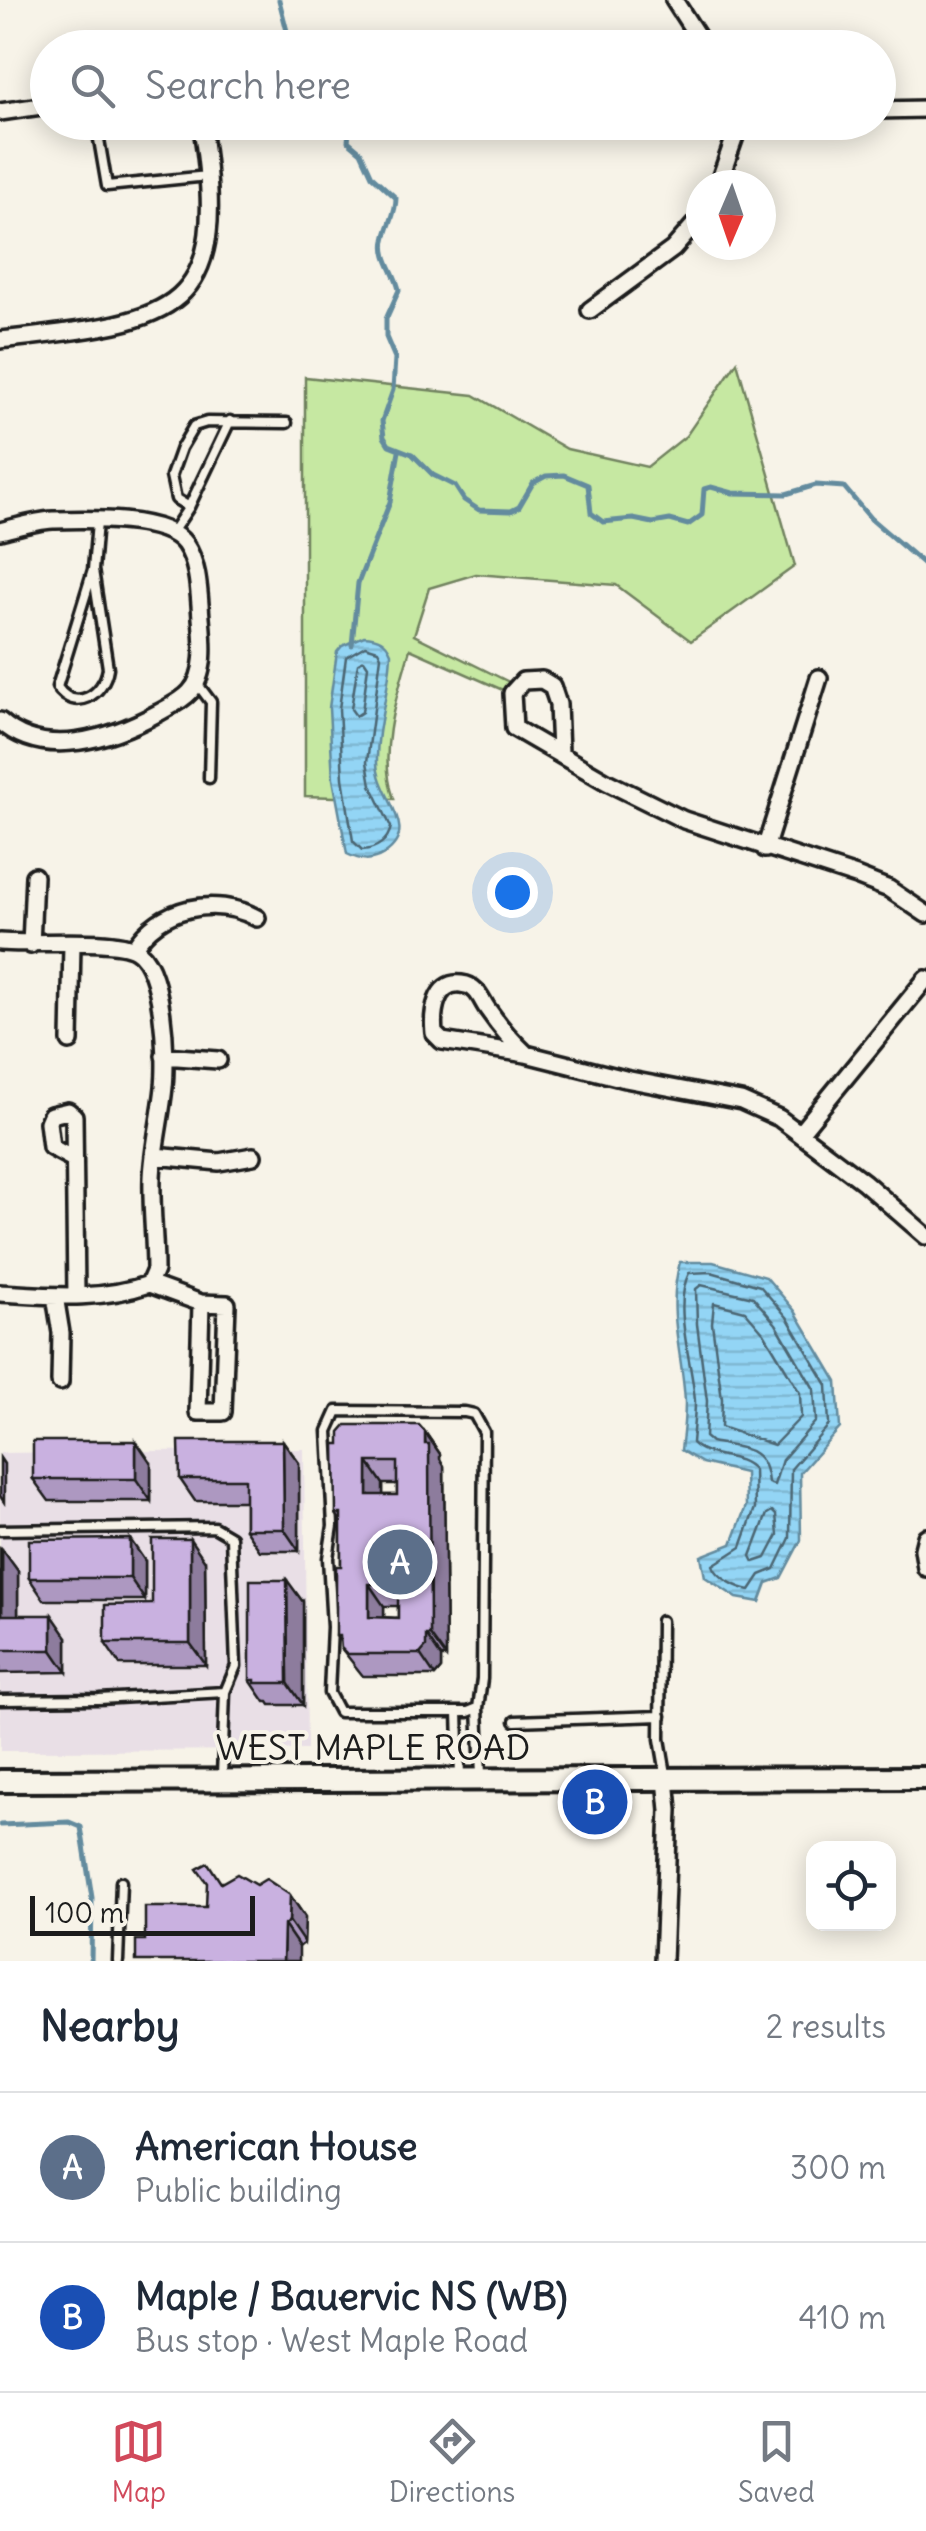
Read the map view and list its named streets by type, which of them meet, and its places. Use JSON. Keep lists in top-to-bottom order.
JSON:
{
  "streets": {
    "main road": ["WEST MAPLE ROAD"]
  },
  "scale_bar": "100 m",
  "north": "bottom",
  "page": {
    "search": "Search here",
    "pins": ["A", "B"],
    "scale": "100 m",
    "heading": ["Nearby", "2 results"],
    "list": [
      {
        "mark": "A",
        "name": "American House",
        "note": "Public building",
        "value": "300 m"
      },
      {
        "mark": "B",
        "name": "Maple / Bauervic NS (WB)",
        "note": "Bus stop · West Maple Road",
        "value": "410 m"
      }
    ],
    "nav": ["Map", "Directions", "Saved"]
  }
}
